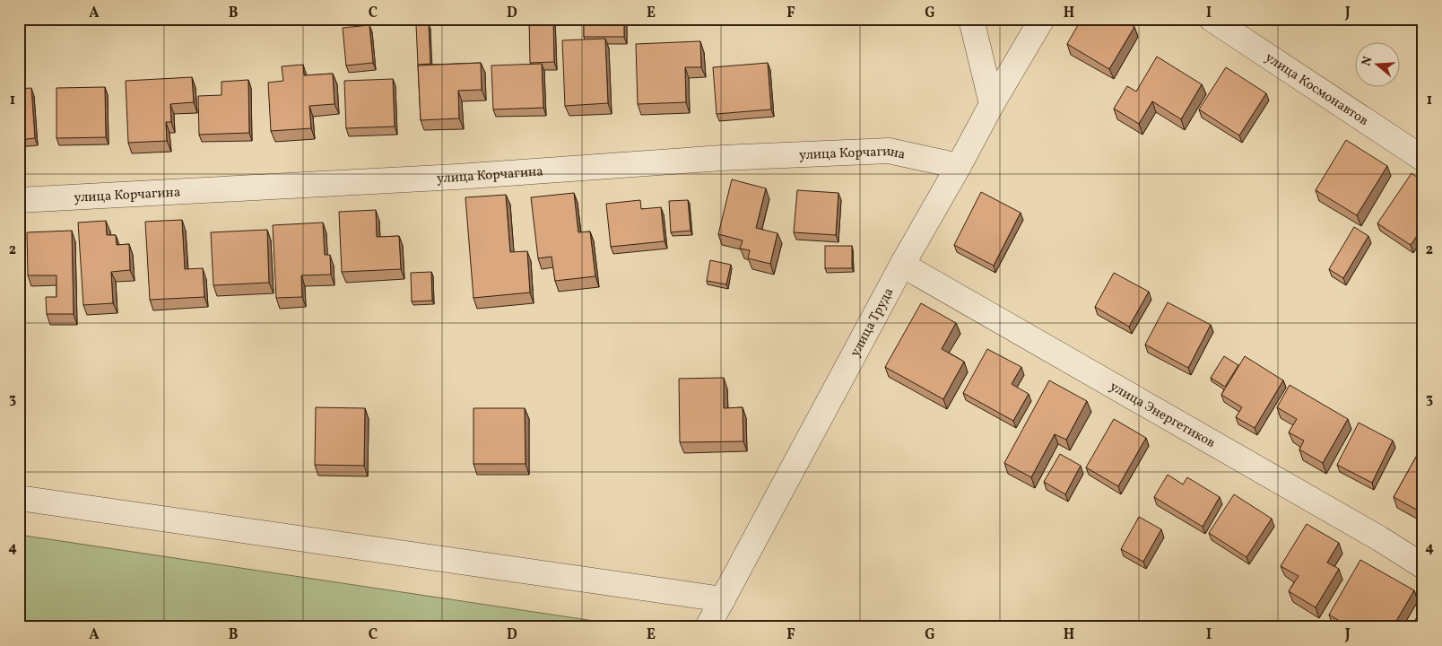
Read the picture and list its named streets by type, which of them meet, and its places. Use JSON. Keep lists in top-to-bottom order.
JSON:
{
  "streets": {
    "street": [
      "улица Космонавтов",
      "улица Корчагина",
      "улица Труда",
      "улица Энергетиков"
    ]
  },
  "crossings": [
    ["улица Корчагина", "улица Труда"],
    ["улица Труда", "улица Энергетиков"]
  ],
  "north": "left",
  "grid": {
    "columns": [
      "A",
      "B",
      "C",
      "D",
      "E",
      "F",
      "G",
      "H",
      "I",
      "J"
    ],
    "rows": [
      "1",
      "2",
      "3",
      "4"
    ]
  }
}
